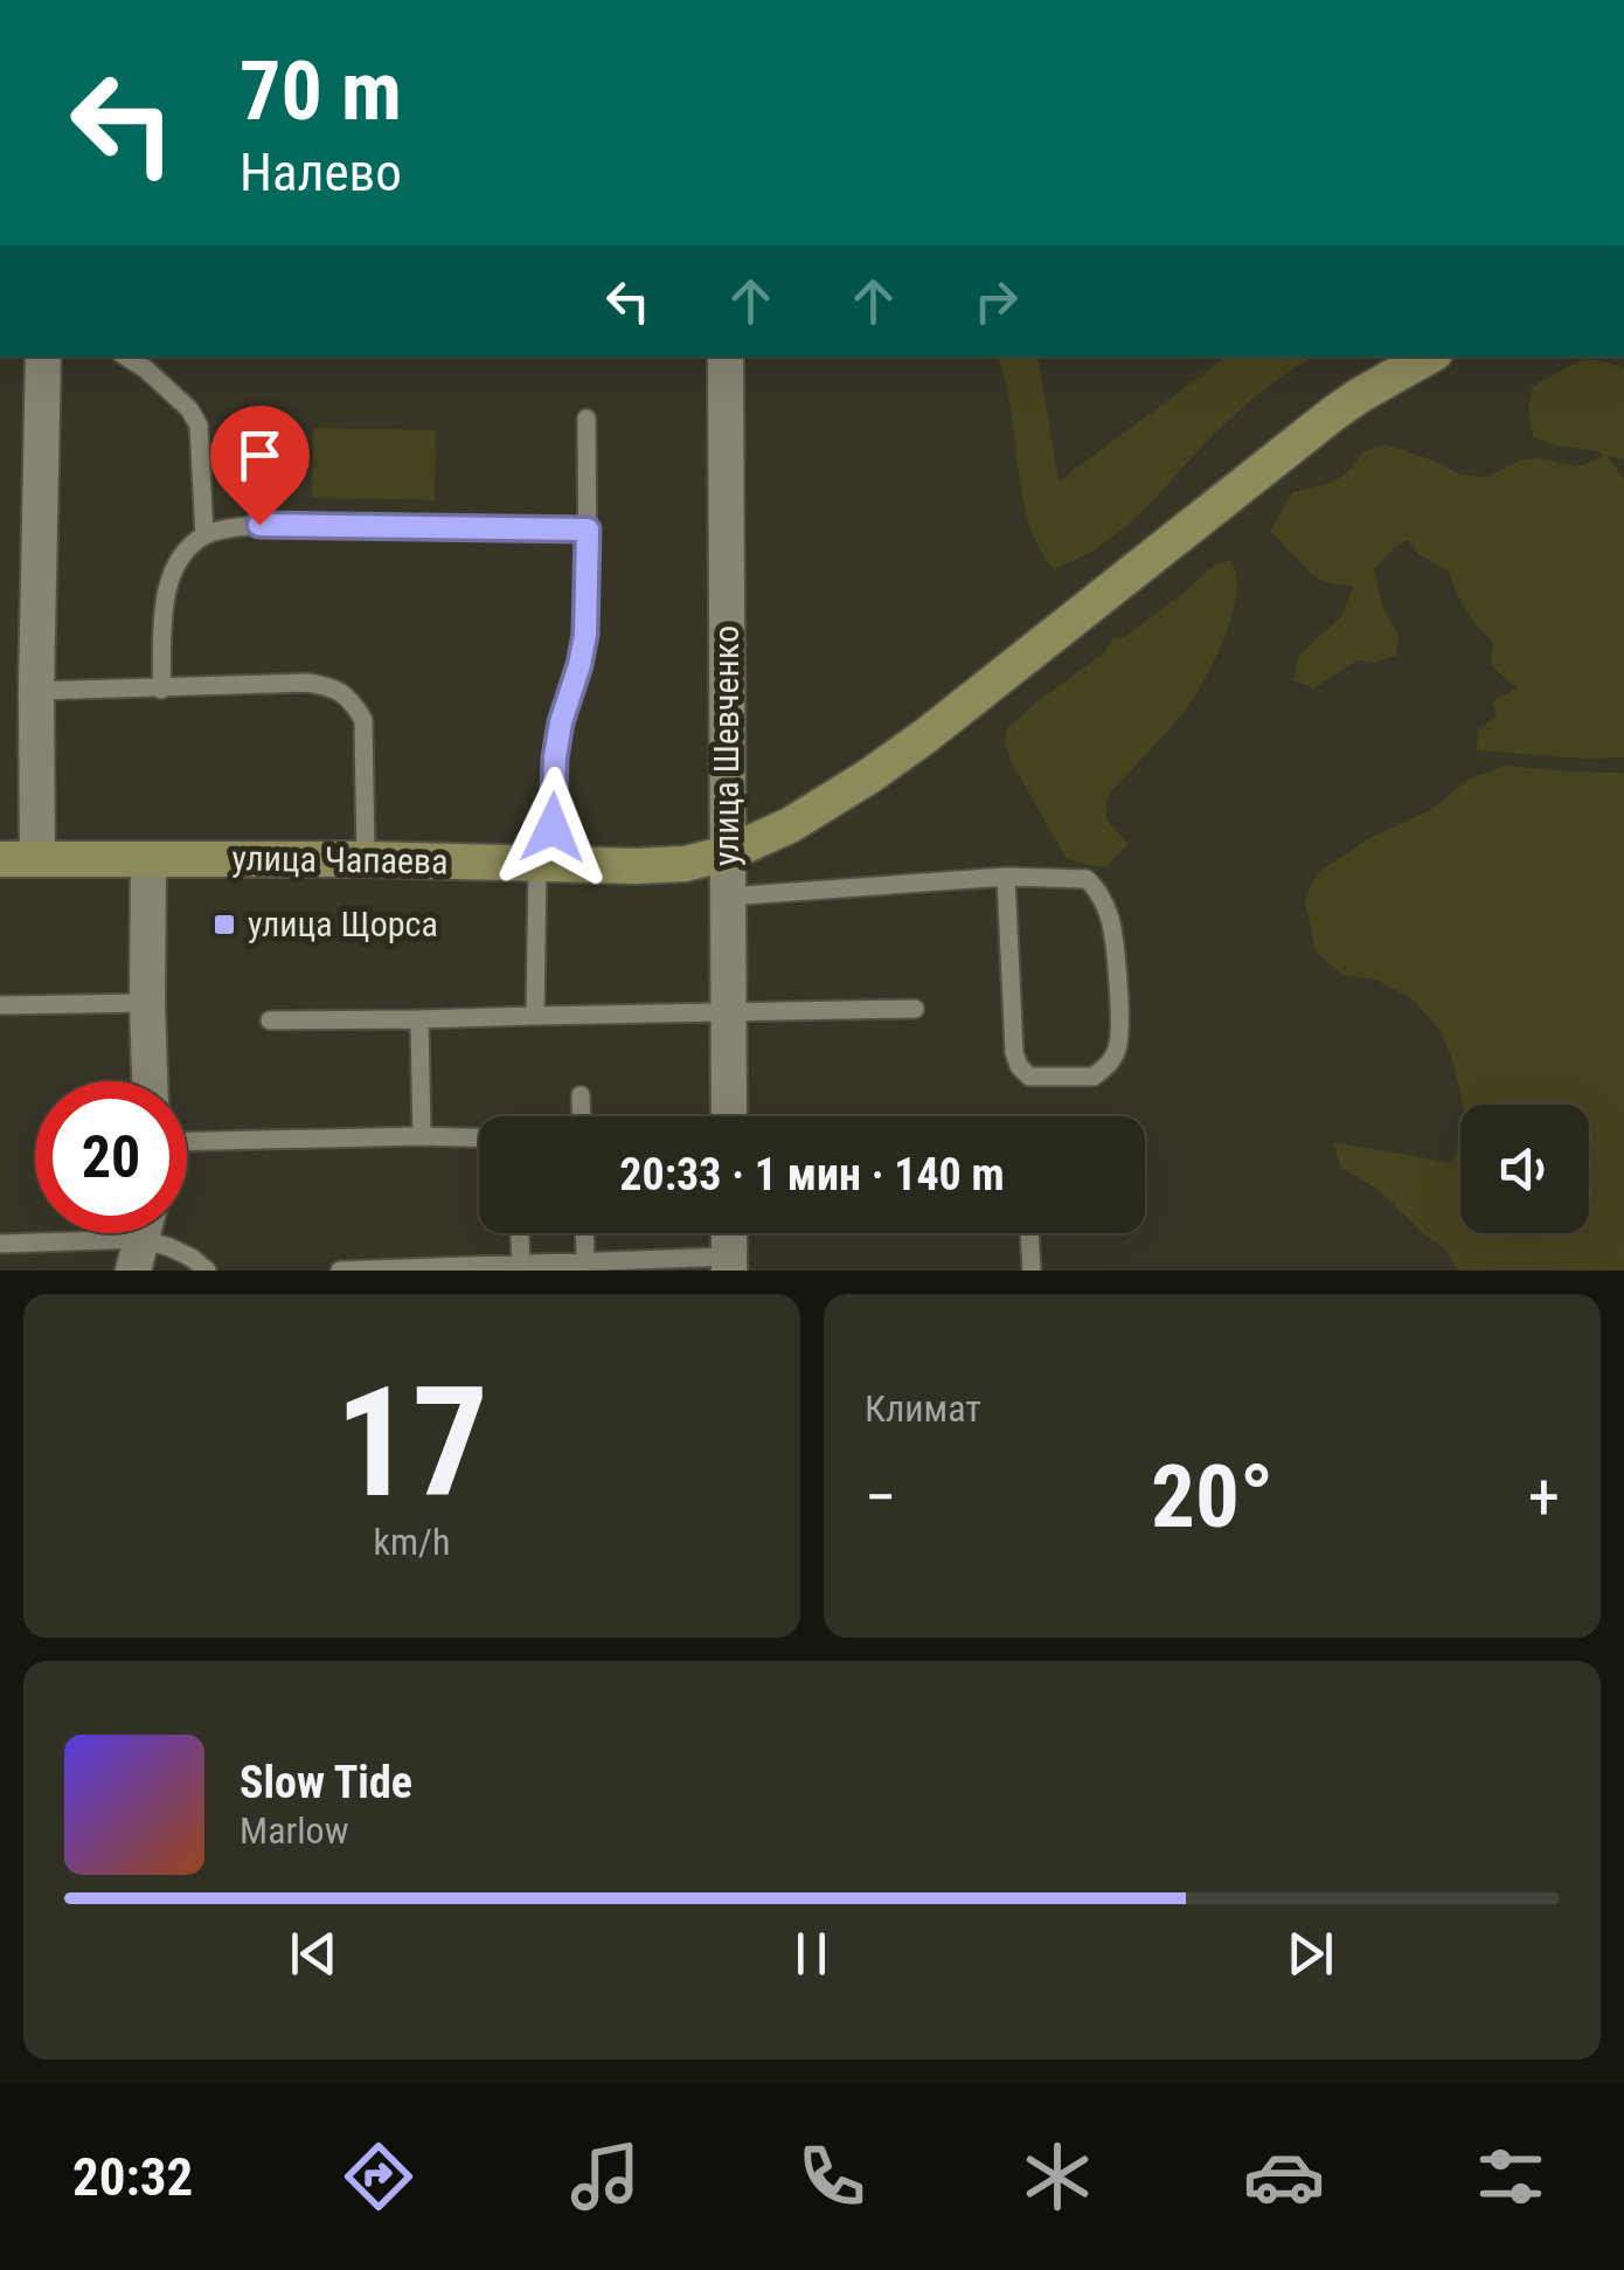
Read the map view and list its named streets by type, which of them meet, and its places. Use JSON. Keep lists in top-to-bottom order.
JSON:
{
  "streets": {
    "main road": ["улица Чапаева"],
    "street": ["улица Шевченко"]
  },
  "crossings": [
    ["улица Шевченко", "улица Чапаева"]
  ],
  "places": {
    "transit": ["улица Щорса"]
  },
  "page": {
    "turn": ["70 m", "Налево"],
    "limit": "20",
    "trip": "20:33 · 1 мин · 140 m",
    "tile": [
      ["17", "km/h"],
      "Климат"
    ],
    "heat": ["−", "20°", "+"],
    "song": ["Slow Tide", "Marlow"],
    "tabs": "20:32"
  }
}
